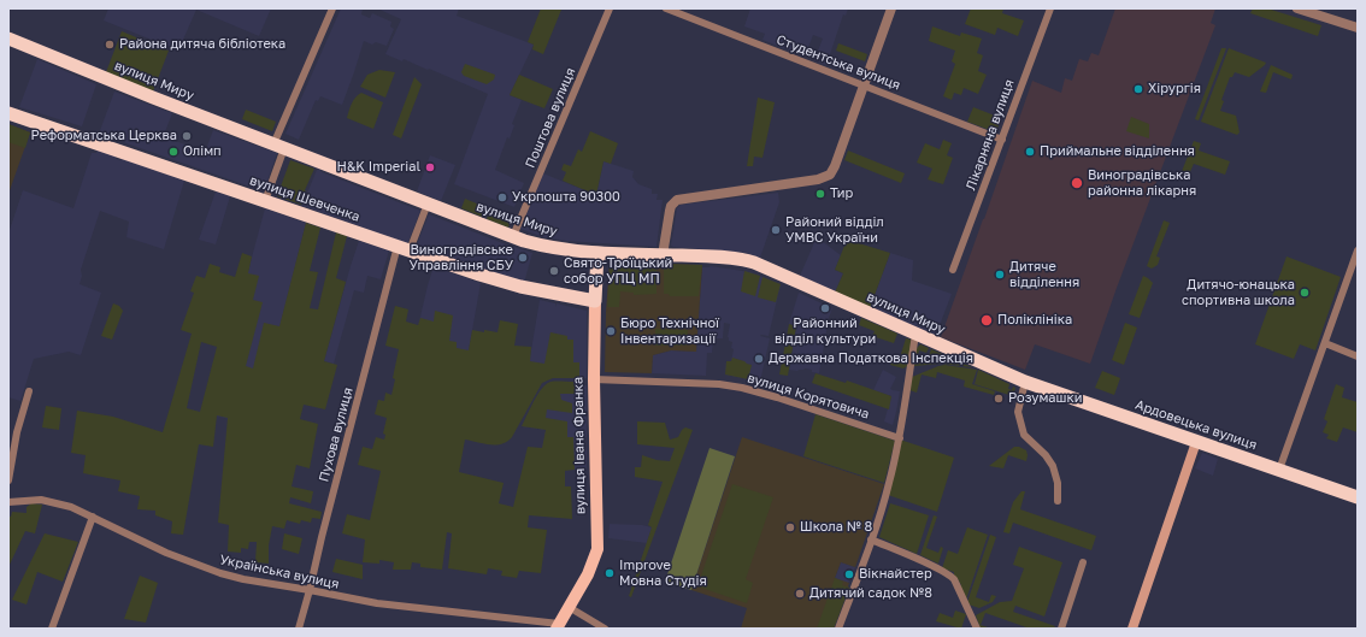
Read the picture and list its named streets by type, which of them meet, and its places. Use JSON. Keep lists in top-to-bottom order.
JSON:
{
  "streets": {
    "highway": [
      "вулиця Миру",
      "вулиця Шевченка",
      "Ардовецька вулиця",
      "вулиця Івана Франка"
    ],
    "street": [
      "Студентська вулиця",
      "Поштова вулиця",
      "Лікарняна вулиця",
      "вулиця Корятовича",
      "Пухова вулиця",
      "Українська вулиця"
    ]
  },
  "crossings": [
    ["Студентська вулиця", "Лікарняна вулиця"],
    ["вулиця Миру", "Поштова вулиця"],
    ["вулиця Миру", "Ардовецька вулиця"],
    ["вулиця Миру", "Пухова вулиця"],
    ["вулиця Миру", "вулиця Івана Франка"],
    ["вулиця Шевченка", "Пухова вулиця"],
    ["вулиця Шевченка", "вулиця Івана Франка"],
    ["вулиця Корятовича", "вулиця Івана Франка"],
    ["Пухова вулиця", "Українська вулиця"],
    ["вулиця Івана Франка", "Українська вулиця"]
  ],
  "places": [
    "Района дитяча бібліотека",
    "Хірургія",
    "Реформатська Церква",
    "Олімп",
    "Приймальне відділення",
    "H&K Imperial",
    "Виноградівська районна лікарня",
    "Тир",
    "Укрпошта 90300",
    "Районий відділ УМВС України",
    "Виноградівське Управління СБУ",
    "Свято-Троїцький собор УПЦ МП",
    "Дитяче відділення",
    "Дитячо-юнацька спортивна школа",
    "Районний відділ культури",
    "Поліклініка",
    "Бюро Технічної Інвентаризації",
    "Державна Податкова Інспекція",
    "Розумашки",
    "Школа № 8",
    "Improve Мовна Студія",
    "Вікнайстер",
    "Дитячий садок №8"
  ]
}
